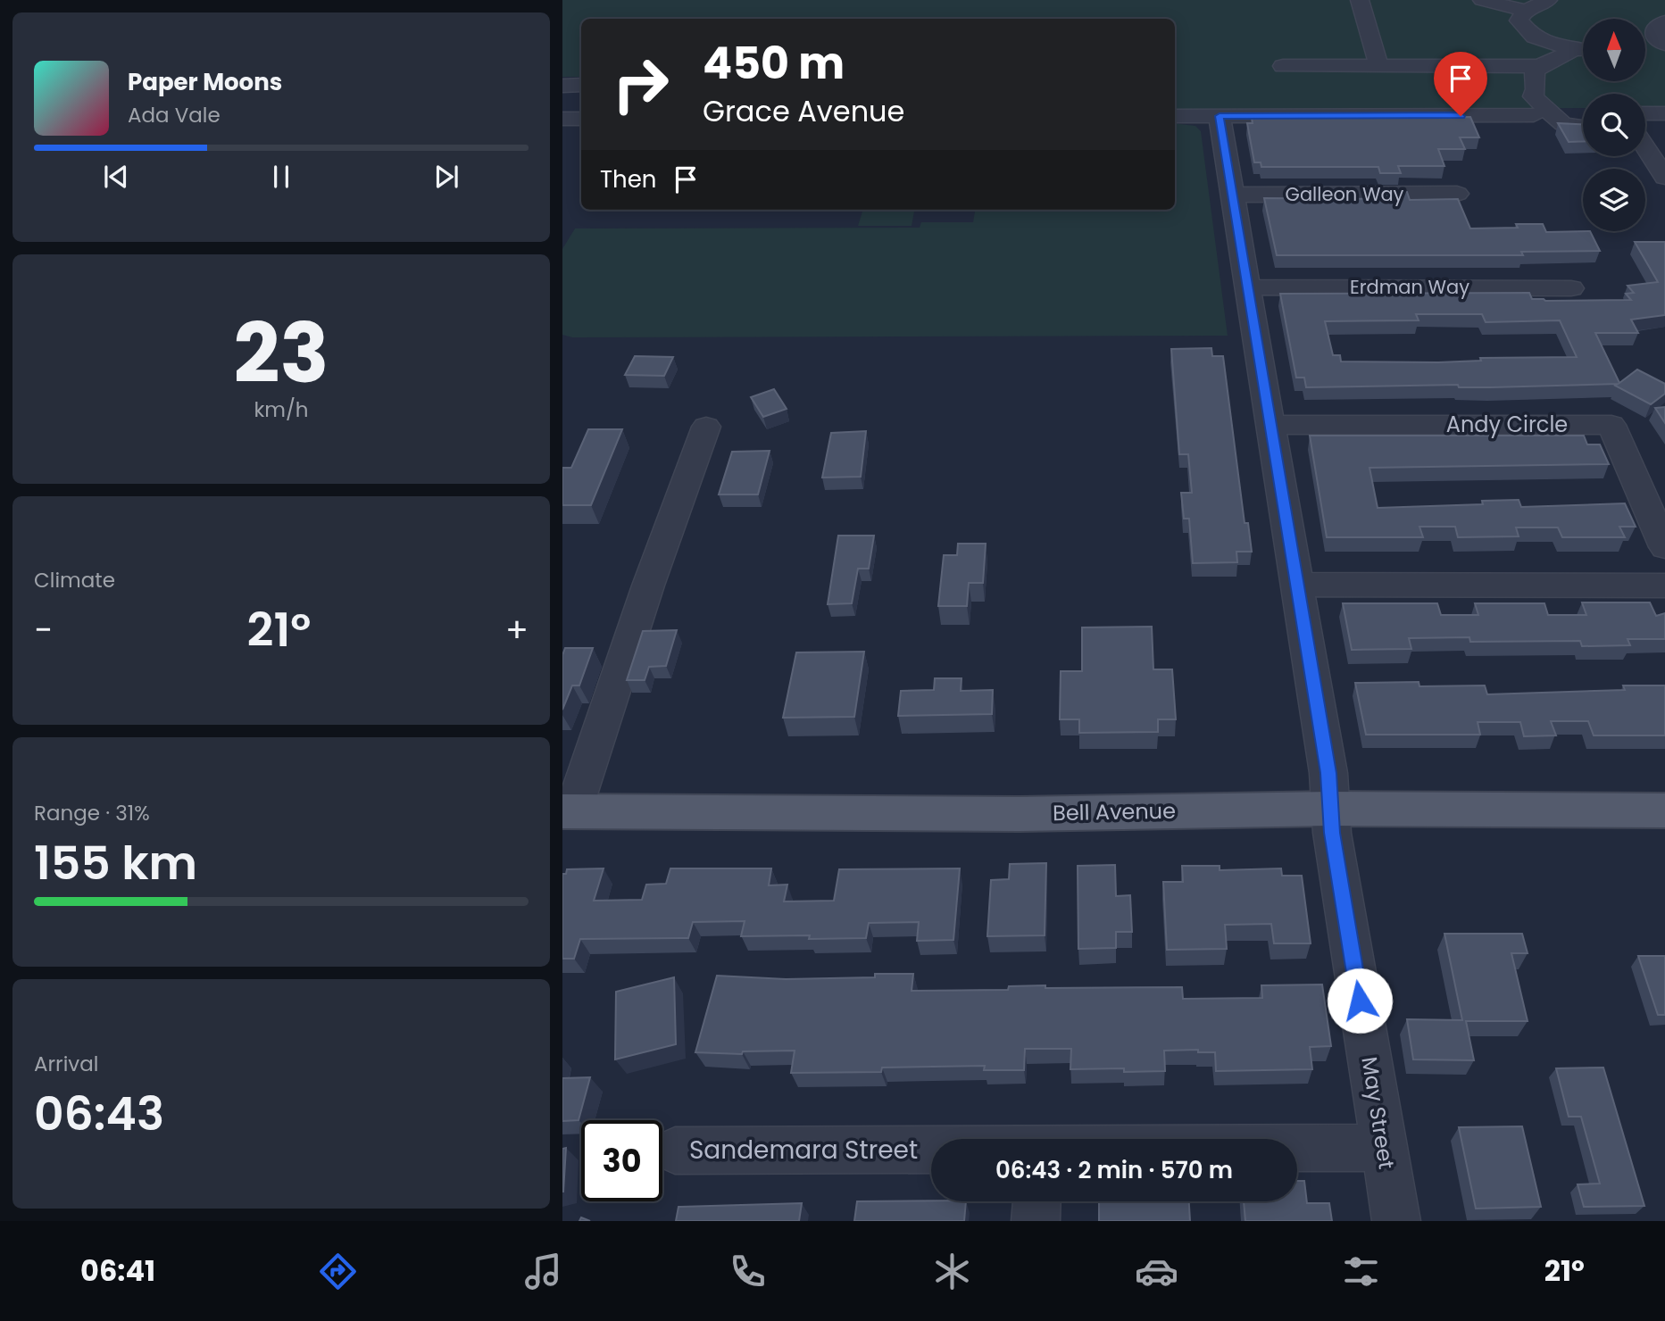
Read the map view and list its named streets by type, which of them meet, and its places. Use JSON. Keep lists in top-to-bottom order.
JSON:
{
  "streets": {
    "main road": ["Bell Avenue"],
    "street": [
      "Galleon Way",
      "Erdman Way",
      "Andy Circle",
      "May Street",
      "Sandemara Street"
    ]
  },
  "crossings": [
    ["Galleon Way", "May Street"],
    ["Erdman Way", "May Street"],
    ["Andy Circle", "May Street"],
    ["Bell Avenue", "May Street"],
    ["May Street", "Sandemara Street"]
  ],
  "north": "top",
  "page": {
    "turn": ["450 m", "Grace Avenue"],
    "song": ["Paper Moons", "Ada Vale"],
    "then": "Then",
    "tile": [
      ["23", "km/h"],
      "Climate",
      ["Range · 31%", "155 km"],
      ["Arrival", "06:43"]
    ],
    "heat": ["−", "21°", "+"],
    "limit": "30",
    "trip": "06:43 · 2 min · 570 m",
    "tabs": ["06:41", "21°"]
  }
}
